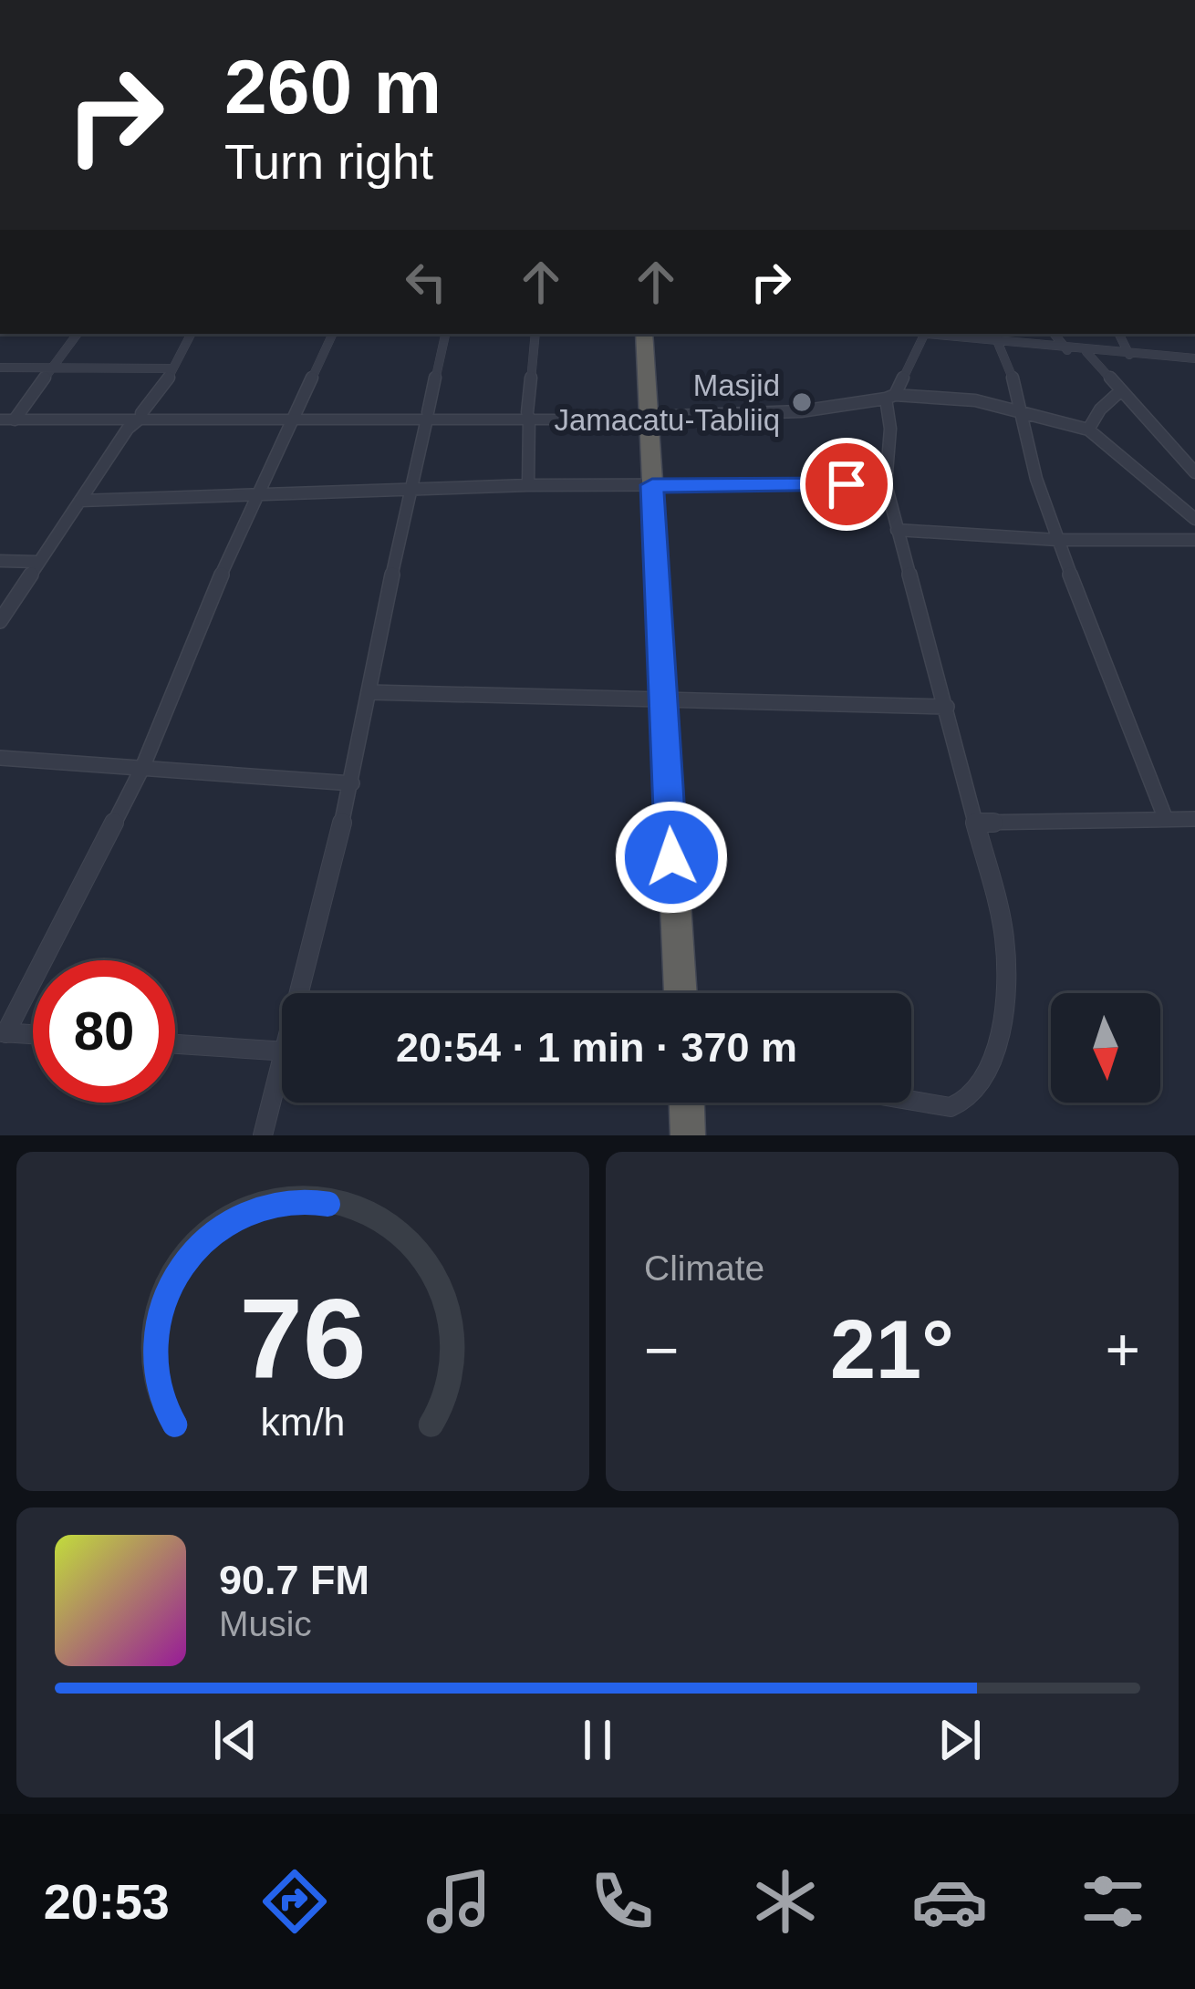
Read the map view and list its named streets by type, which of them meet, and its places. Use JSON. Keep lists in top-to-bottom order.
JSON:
{
  "places": ["Masjid Jamacatu-Tabliiq"],
  "north": "bottom",
  "page": {
    "turn": ["260 m", "Turn right"],
    "limit": "80",
    "trip": "20:54 · 1 min · 370 m",
    "tile": "Climate",
    "heat": ["−", "21°", "+"],
    "song": ["90.7 FM", "Music"],
    "tabs": "20:53",
    "gauge": ["76", "km/h"]
  }
}
